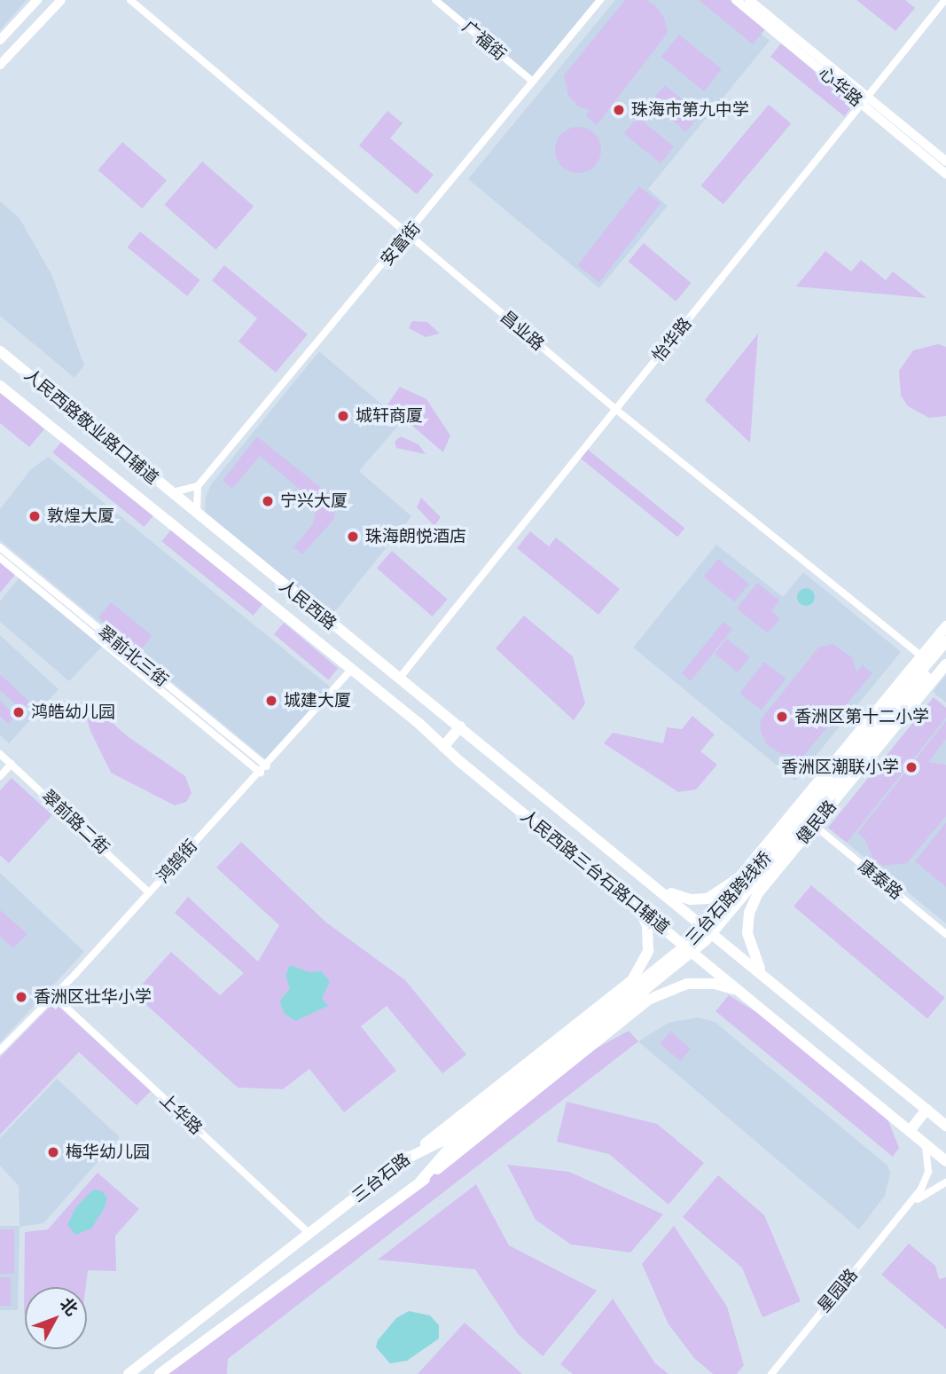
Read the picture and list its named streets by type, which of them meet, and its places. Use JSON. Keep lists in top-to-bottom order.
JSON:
{
  "streets": {
    "main road": [
      "人民西路敬业路口辅道",
      "人民西路",
      "健民路",
      "人民西路三台石路口辅道",
      "三台石路跨线桥",
      "三台石路"
    ],
    "street": [
      "广福街",
      "心华路",
      "安富街",
      "昌业路",
      "怡华路",
      "翠前北三街",
      "翠前路二街",
      "鸿鹄街",
      "康泰路",
      "上华路",
      "星园路"
    ]
  },
  "crossings": [
    ["广福街", "安富街"],
    ["心华路", "怡华路"],
    ["安富街", "昌业路"],
    ["昌业路", "怡华路"],
    ["昌业路", "健民路"],
    ["怡华路", "人民西路"],
    ["人民西路敬业路口辅道", "人民西路"],
    ["人民西路", "鸿鹄街"],
    ["人民西路", "人民西路三台石路口辅道"],
    ["翠前北三街", "鸿鹄街"],
    ["翠前路二街", "鸿鹄街"],
    ["健民路", "人民西路三台石路口辅道"],
    ["健民路", "康泰路"],
    ["鸿鹄街", "上华路"],
    ["人民西路三台石路口辅道", "三台石路"],
    ["人民西路三台石路口辅道", "星园路"],
    ["上华路", "三台石路"]
  ],
  "places": [
    "珠海市第九中学",
    "城轩商厦",
    "宁兴大厦",
    "敦煌大厦",
    "珠海朗悦酒店",
    "城建大厦",
    "鸿皓幼儿园",
    "香洲区第十二小学",
    "香洲区潮联小学",
    "香洲区壮华小学",
    "梅华幼儿园"
  ],
  "north": "top right"
}
